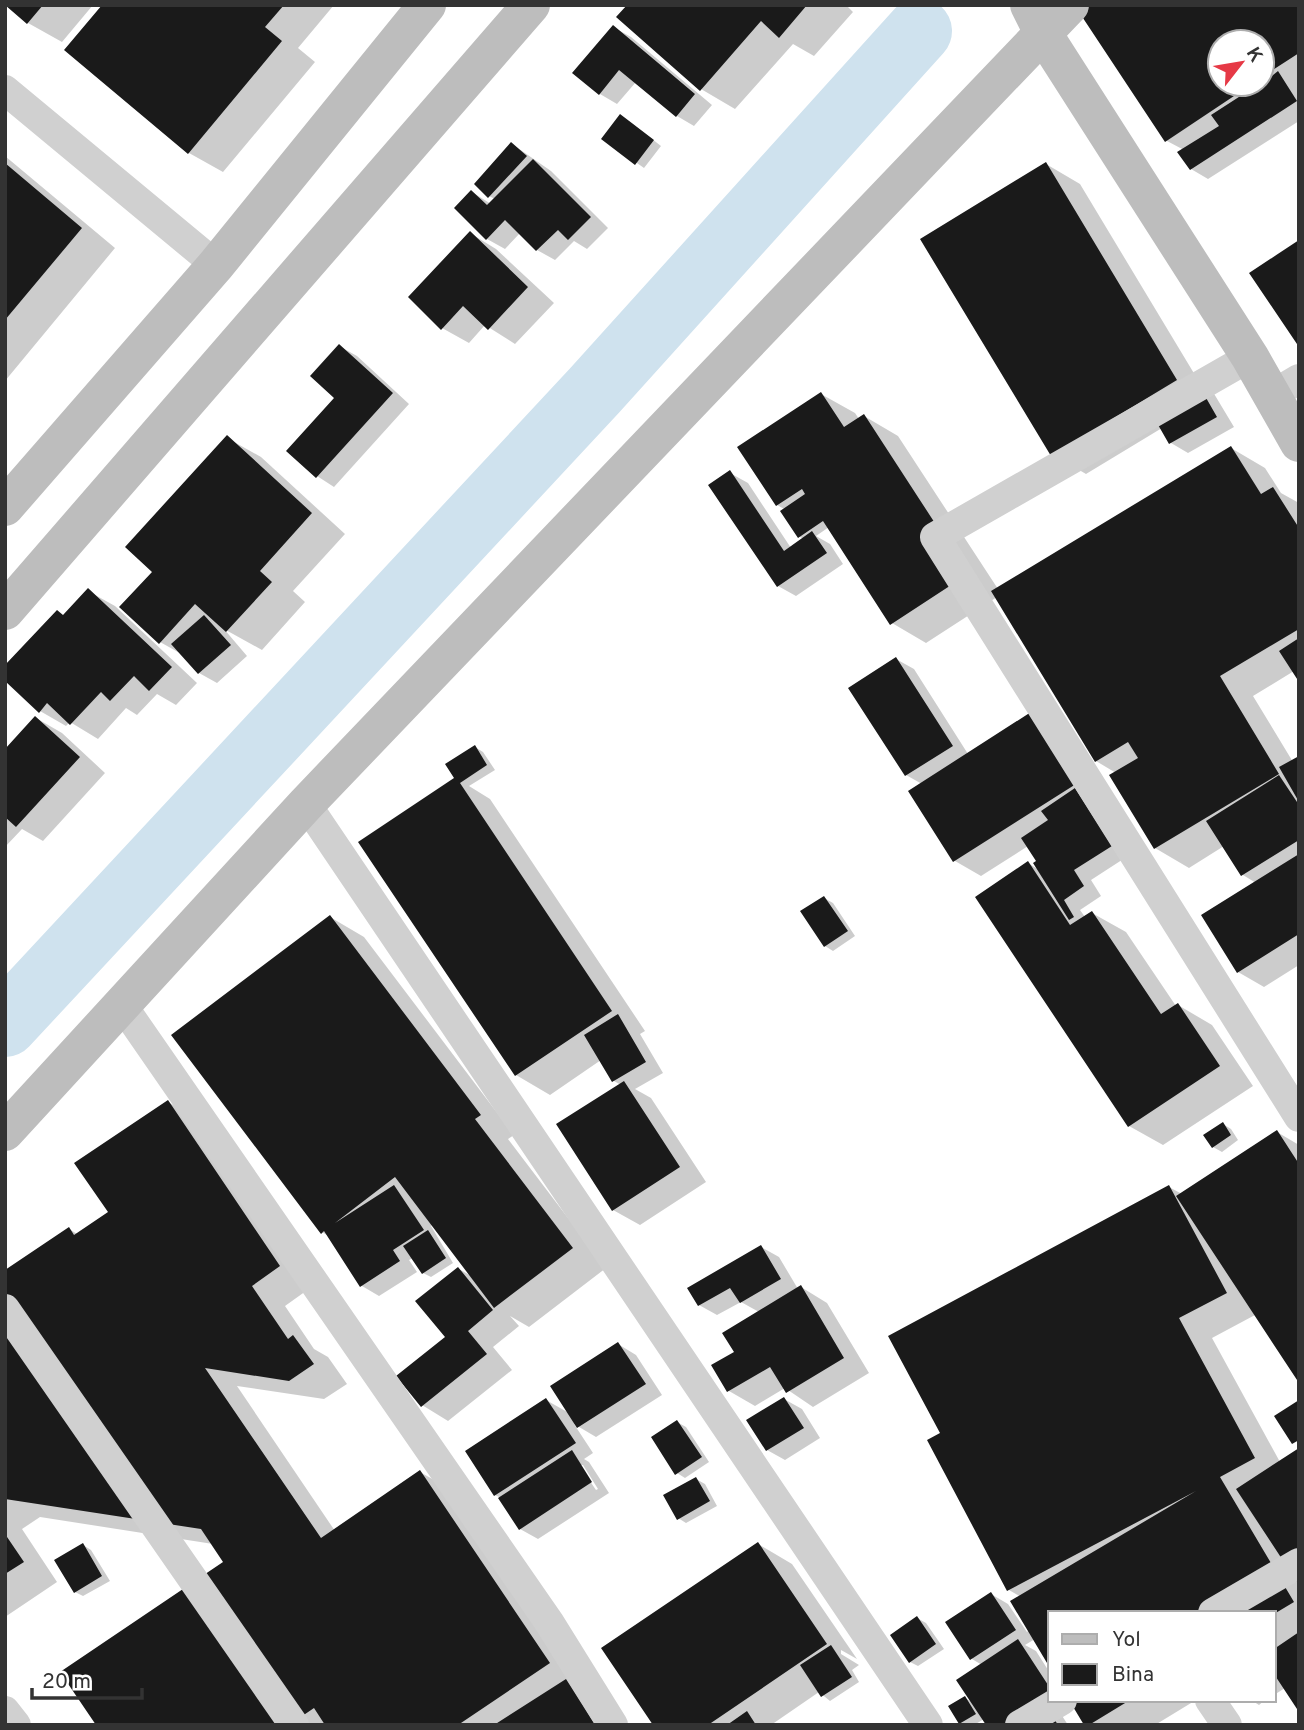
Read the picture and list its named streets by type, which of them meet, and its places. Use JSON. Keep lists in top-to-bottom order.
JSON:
{
  "legend": ["Yol", "Bina"],
  "scale_bar": "20 m",
  "north": "top right"
}
